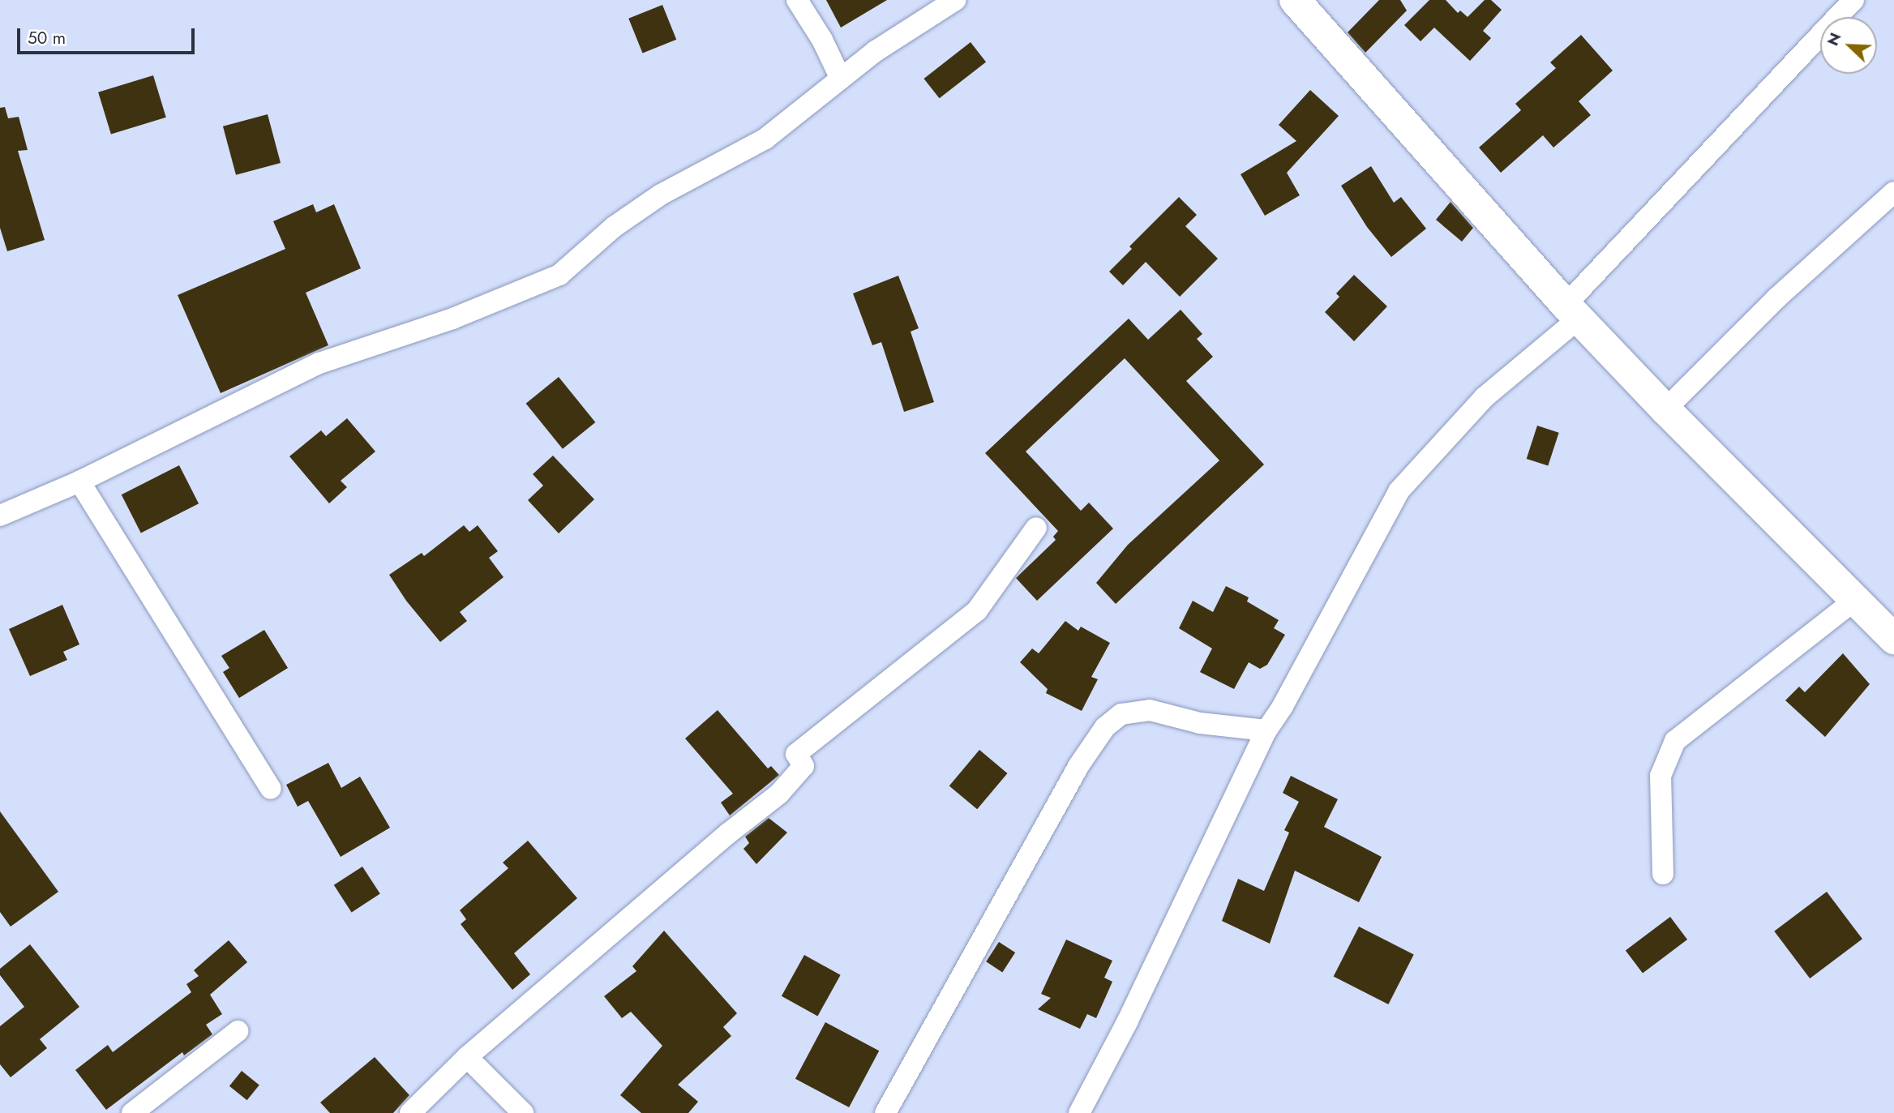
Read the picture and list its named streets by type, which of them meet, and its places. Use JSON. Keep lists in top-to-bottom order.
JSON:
{
  "scale_bar": "50 m",
  "north": "top left"
}
